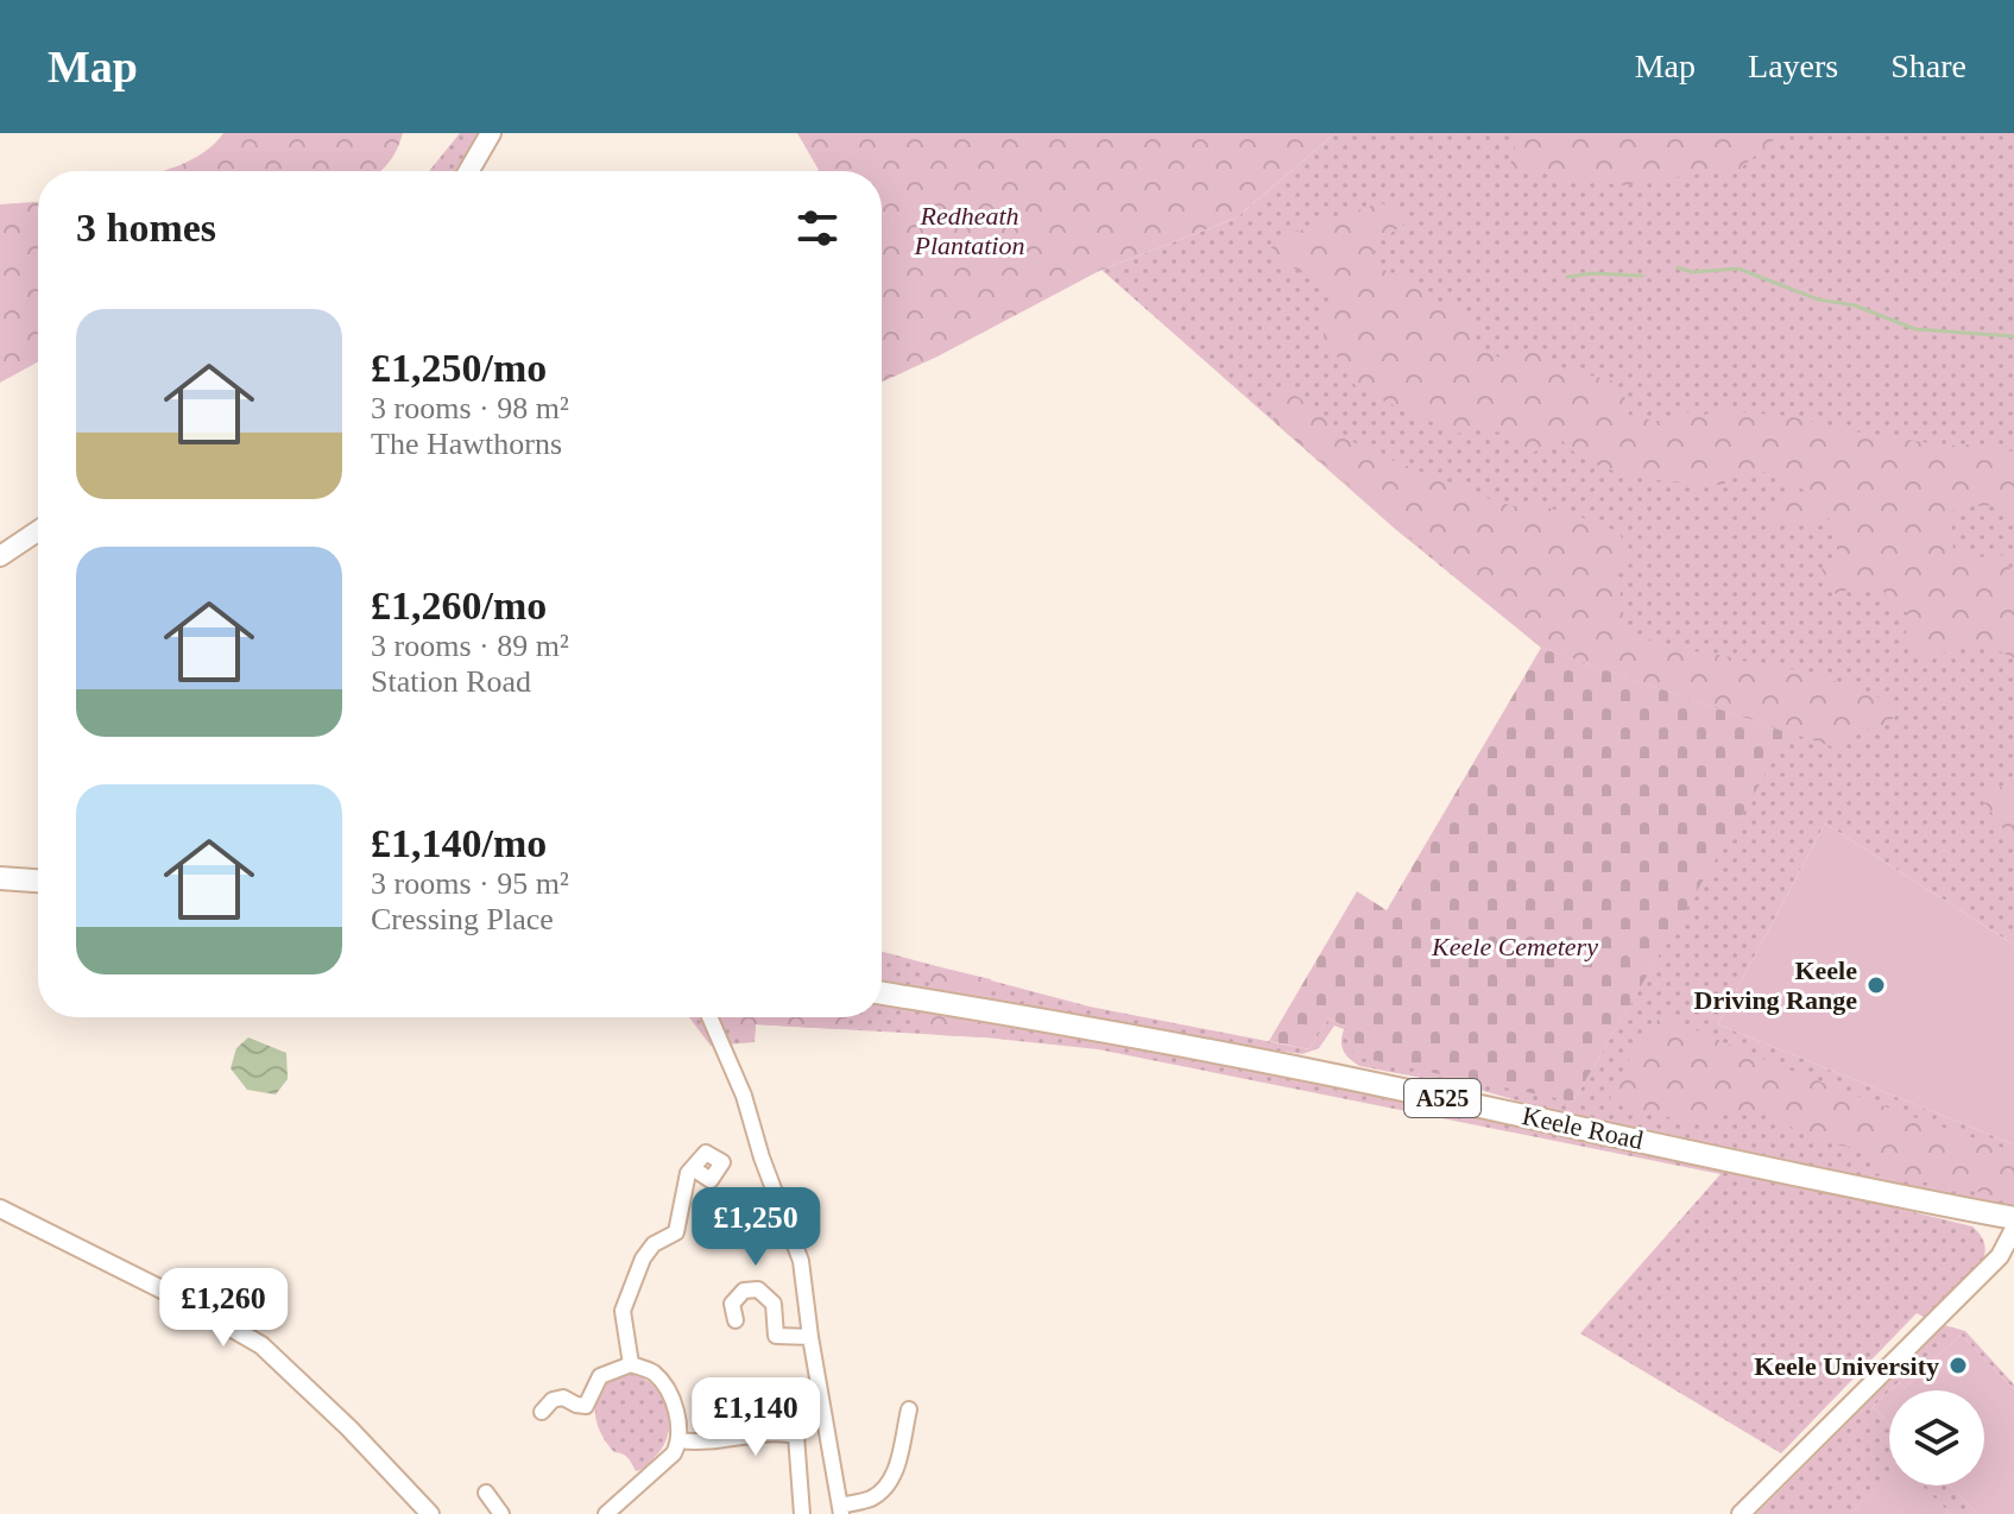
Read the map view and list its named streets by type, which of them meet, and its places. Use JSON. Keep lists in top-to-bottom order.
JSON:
{
  "streets": {
    "main road": ["A525", "Keele Road"]
  },
  "parks": ["Redheath Plantation", "Keele Cemetery"],
  "places": ["Keele Driving Range", "Keele University"],
  "page": {
    "header": "Map",
    "nav": ["Map", "Layers", "Share"],
    "heading": "3 homes",
    "list": [
      {
        "name": "£1,250/mo",
        "note": "3 rooms · 98 m² · The Hawthorns"
      },
      {
        "name": "£1,260/mo",
        "note": "3 rooms · 89 m² · Station Road"
      },
      {
        "name": "£1,140/mo",
        "note": "3 rooms · 95 m² · Cressing Place"
      }
    ],
    "price": ["£1,250", "£1,260", "£1,140"]
  }
}
